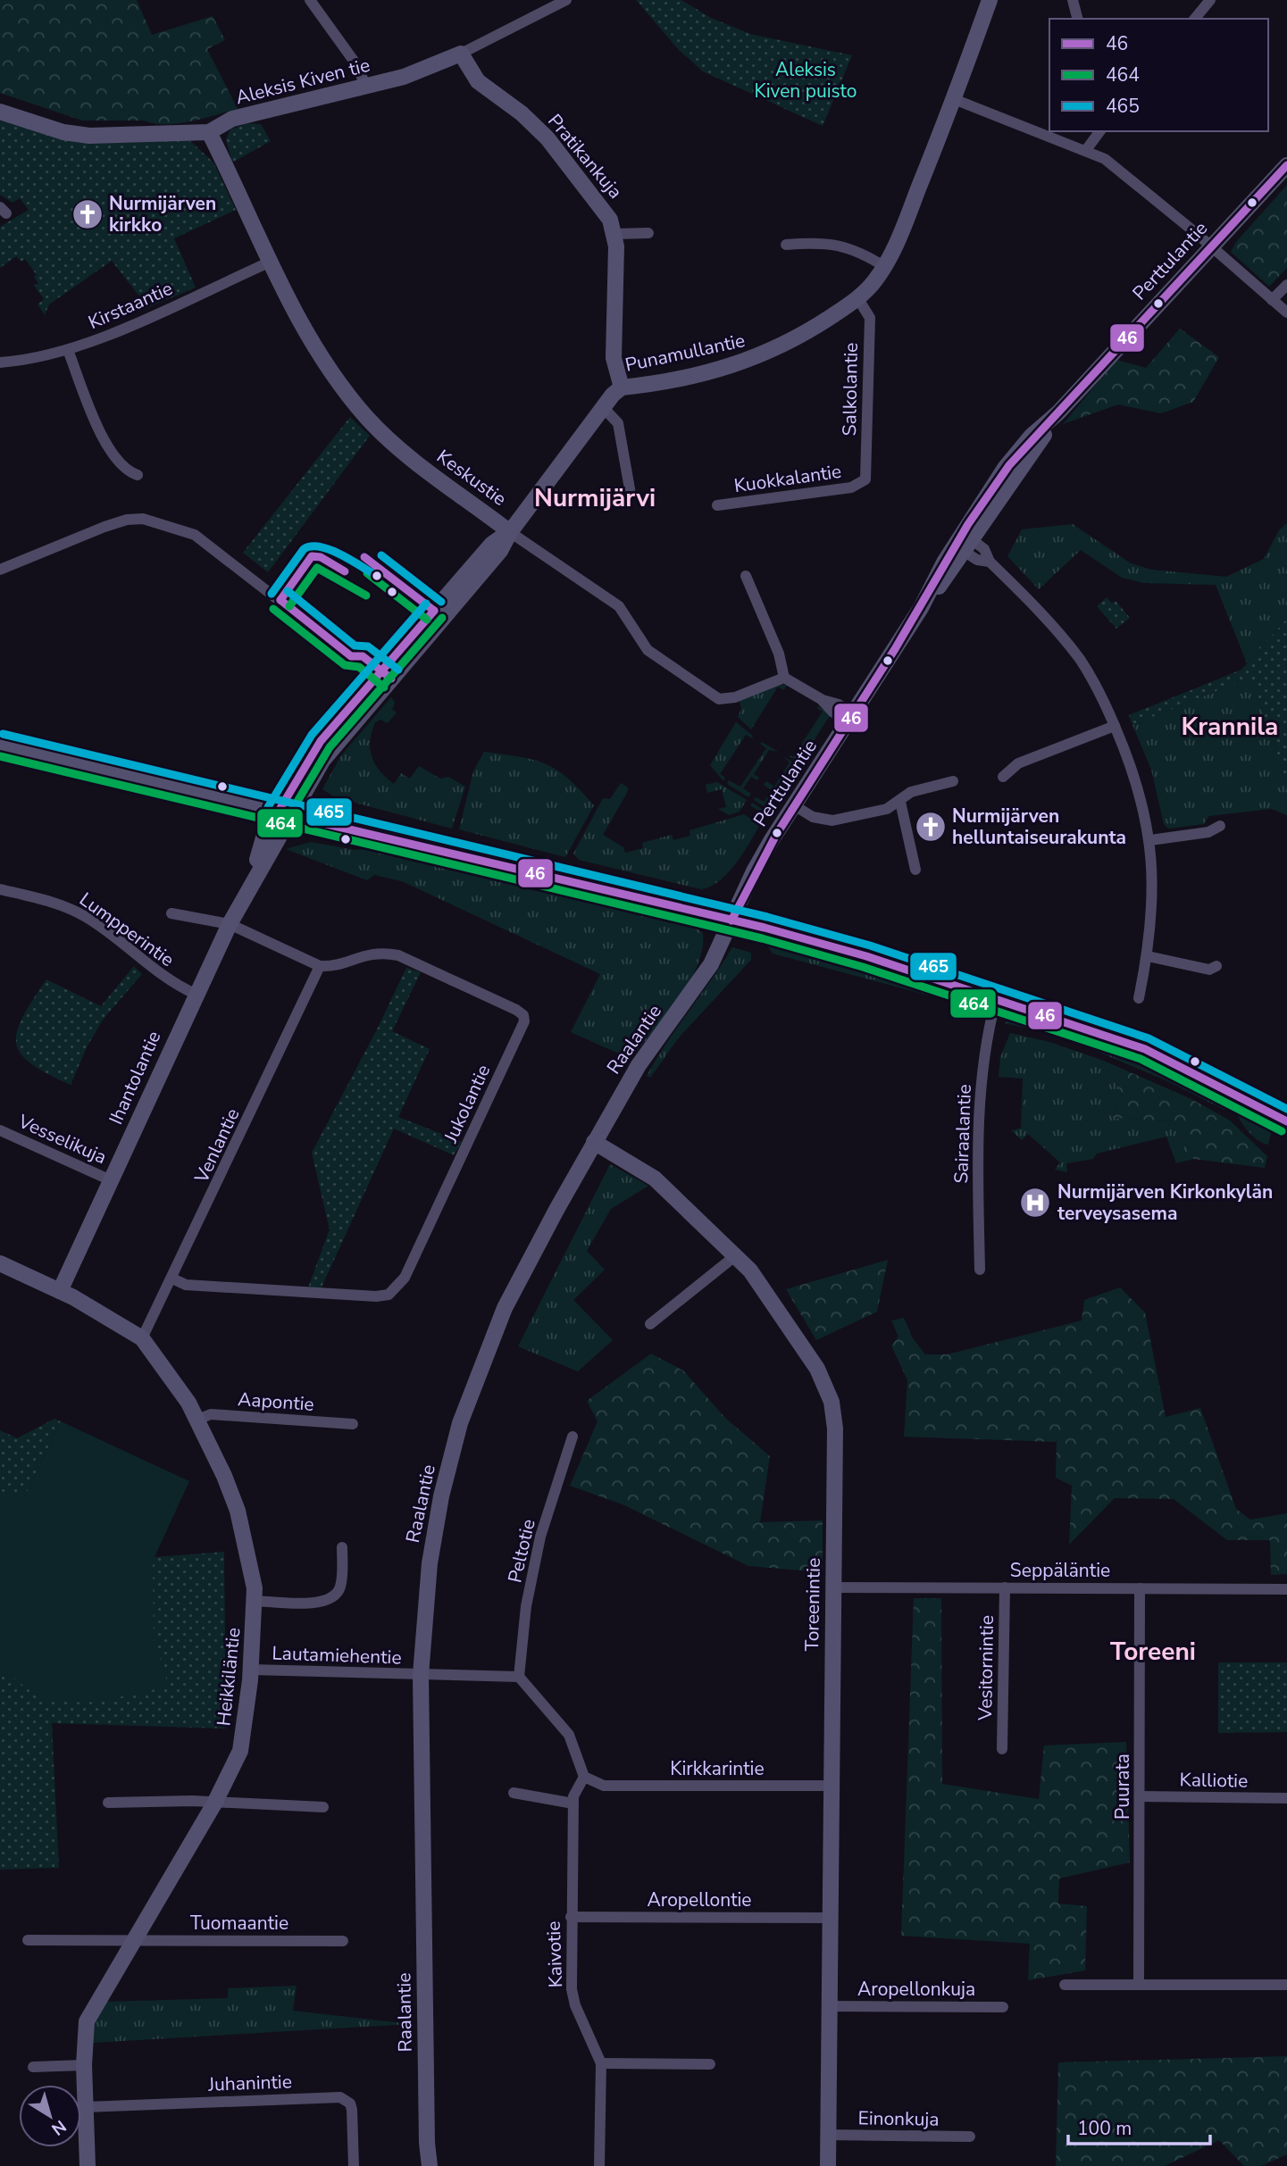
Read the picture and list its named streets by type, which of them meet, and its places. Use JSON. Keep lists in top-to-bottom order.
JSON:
{
  "streets": {
    "street": [
      "Aleksis Kiven tie",
      "Pratikankuja",
      "Perttulantie",
      "Kirstaantie",
      "Punamullantie",
      "Salkolantie",
      "Keskustie",
      "Kuokkalantie",
      "Lumpperintie",
      "Raalantie",
      "Ihantolantie",
      "Jukolantie",
      "Sairaalantie",
      "Vesselikuja",
      "Venlantie",
      "Aapontie",
      "Peltotie",
      "Seppäläntie",
      "Toreenintie",
      "Lautamiehentie",
      "Vesitornintie",
      "Heikkiläntie",
      "Kirkkarintie",
      "Kalliotie",
      "Puurata",
      "Aropellontie",
      "Tuomaantie",
      "Kaivotie",
      "Aropellonkuja",
      "Juhanintie",
      "Einonkuja"
    ]
  },
  "crossings": [
    ["Aleksis Kiven tie", "Pratikankuja"],
    ["Aleksis Kiven tie", "Keskustie"],
    ["Pratikankuja", "Punamullantie"],
    ["Perttulantie", "Raalantie"],
    ["Kirstaantie", "Keskustie"],
    ["Punamullantie", "Salkolantie"],
    ["Punamullantie", "Keskustie"],
    ["Punamullantie", "Ihantolantie"],
    ["Salkolantie", "Kuokkalantie"],
    ["Lumpperintie", "Ihantolantie"],
    ["Raalantie", "Toreenintie"],
    ["Raalantie", "Lautamiehentie"],
    ["Ihantolantie", "Vesselikuja"],
    ["Ihantolantie", "Heikkiläntie"],
    ["Jukolantie", "Venlantie"],
    ["Venlantie", "Heikkiläntie"],
    ["Aapontie", "Heikkiläntie"],
    ["Seppäläntie", "Toreenintie"],
    ["Seppäläntie", "Vesitornintie"],
    ["Seppäläntie", "Puurata"],
    ["Toreenintie", "Kirkkarintie"],
    ["Toreenintie", "Aropellontie"],
    ["Toreenintie", "Aropellonkuja"],
    ["Toreenintie", "Einonkuja"],
    ["Lautamiehentie", "Heikkiläntie"],
    ["Heikkiläntie", "Tuomaantie"],
    ["Heikkiläntie", "Juhanintie"],
    ["Kirkkarintie", "Kaivotie"],
    ["Kalliotie", "Puurata"],
    ["Aropellontie", "Kaivotie"]
  ],
  "districts": ["Nurmijärvi", "Krannila", "Toreeni"],
  "parks": ["Aleksis Kiven puisto"],
  "places": {
    "church": ["Nurmijärven kirkko", "Nurmijärven helluntaiseurakunta"],
    "hospital": ["Nurmijärven Kirkonkylän terveysasema"]
  },
  "lines": ["transit line 46", "transit line 465", "transit line 464"],
  "legend": ["46", "464", "465"],
  "scale_bar": "100 m",
  "north": "bottom right"
}
